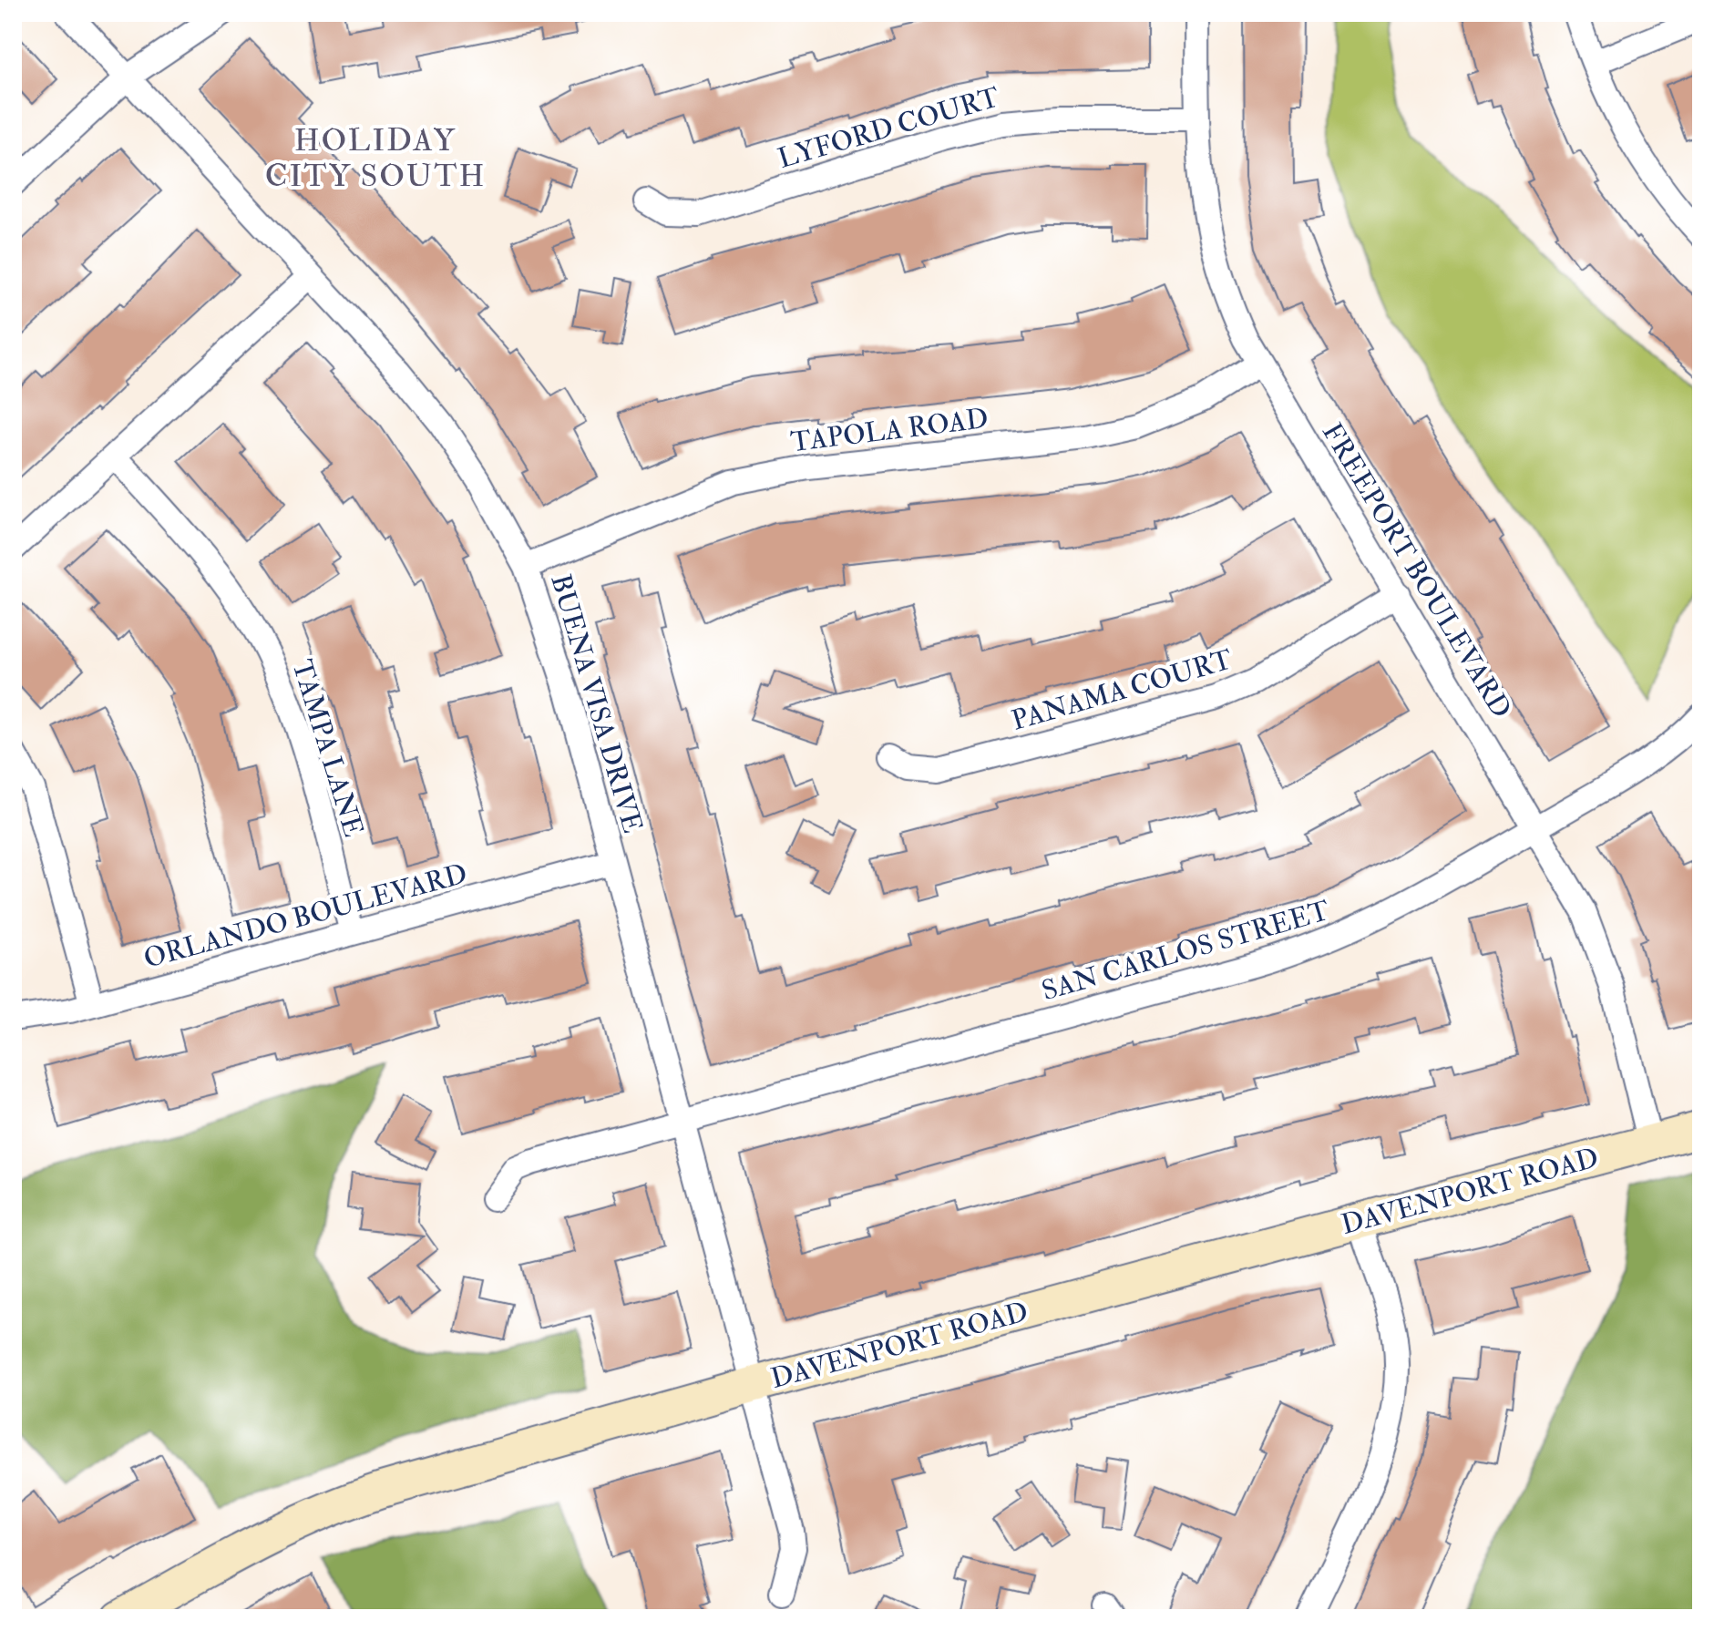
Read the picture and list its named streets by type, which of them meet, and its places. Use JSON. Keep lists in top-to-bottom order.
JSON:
{
  "streets": {
    "street": [
      "LYFORD COURT",
      "TAPOLA ROAD",
      "FREEPORT BOULEVARD",
      "PANAMA COURT",
      "BUENA VISA DRIVE",
      "TAMPA LANE",
      "ORLANDO BOULEVARD",
      "SAN CARLOS STREET",
      "DAVENPORT ROAD"
    ]
  },
  "crossings": [
    ["LYFORD COURT", "FREEPORT BOULEVARD"],
    ["TAPOLA ROAD", "FREEPORT BOULEVARD"],
    ["TAPOLA ROAD", "BUENA VISA DRIVE"],
    ["FREEPORT BOULEVARD", "PANAMA COURT"],
    ["FREEPORT BOULEVARD", "SAN CARLOS STREET"],
    ["FREEPORT BOULEVARD", "DAVENPORT ROAD"],
    ["BUENA VISA DRIVE", "ORLANDO BOULEVARD"],
    ["BUENA VISA DRIVE", "SAN CARLOS STREET"],
    ["BUENA VISA DRIVE", "DAVENPORT ROAD"],
    ["TAMPA LANE", "ORLANDO BOULEVARD"]
  ],
  "districts": ["HOLIDAY CITY SOUTH"]
}
